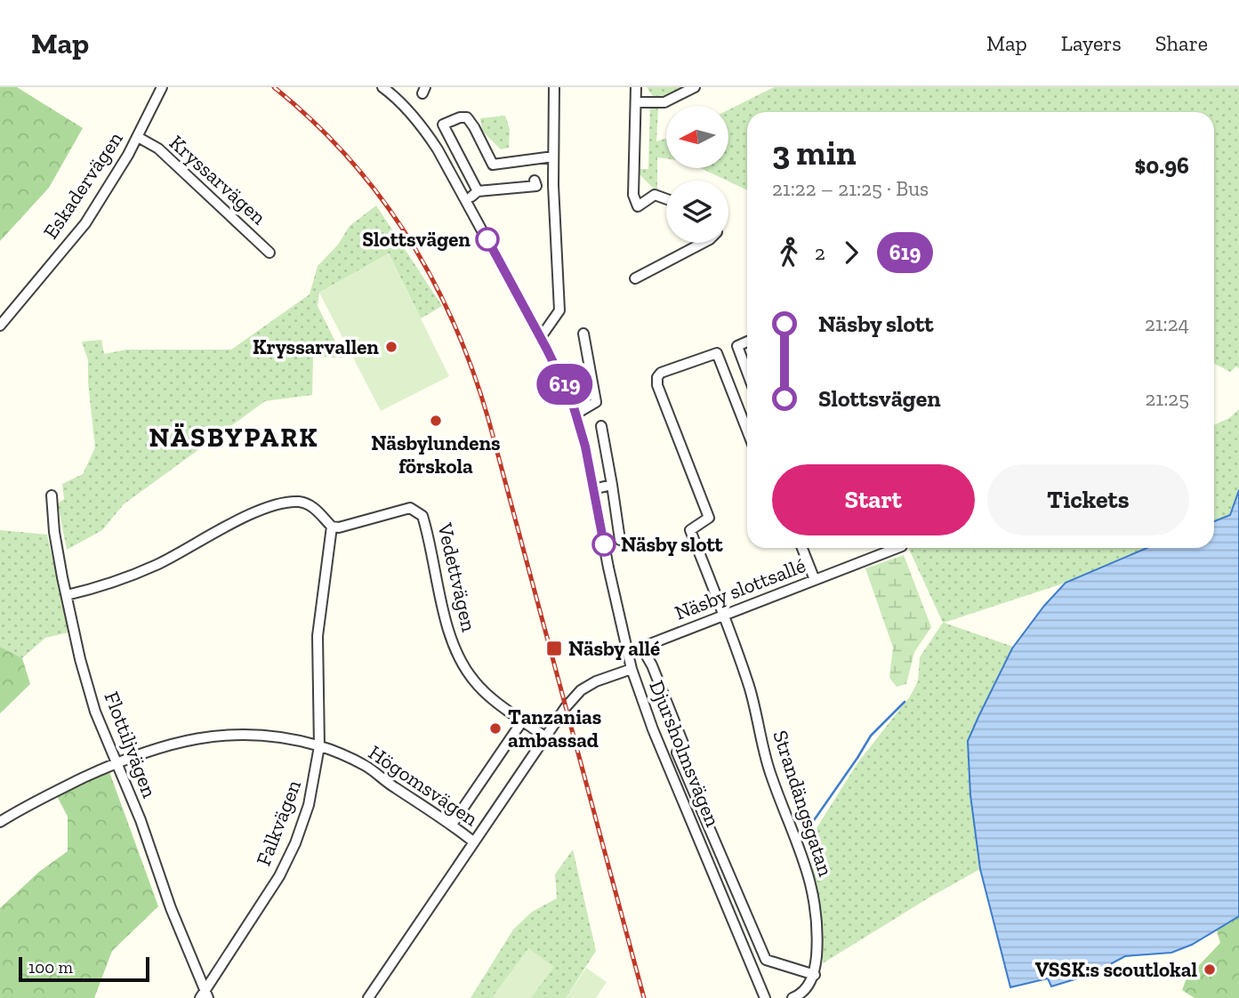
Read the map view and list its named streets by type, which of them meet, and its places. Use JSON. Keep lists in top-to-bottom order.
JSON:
{
  "streets": {
    "street": [
      "Kryssarvägen",
      "Eskadervägen",
      "Vedettvägen",
      "Näsby slottsallé",
      "Flottiljvägen",
      "Djursholmsvägen",
      "Högomsvägen",
      "Strandängsgatan",
      "Falkvägen"
    ]
  },
  "crossings": [
    ["Kryssarvägen", "Eskadervägen"],
    ["Vedettvägen", "Falkvägen"],
    ["Näsby slottsallé", "Djursholmsvägen"],
    ["Näsby slottsallé", "Strandängsgatan"],
    ["Flottiljvägen", "Högomsvägen"],
    ["Flottiljvägen", "Falkvägen"],
    ["Högomsvägen", "Falkvägen"]
  ],
  "districts": ["NÄSBYPARK"],
  "places": {
    "other": [
      "Slottsvägen",
      "Kryssarvallen",
      "Näsbylundens förskola",
      "Näsby slott",
      "Tanzanias ambassad",
      "VSSK:s scoutlokal"
    ],
    "transit": ["Näsby allé"]
  },
  "lines": ["bus line 619"],
  "scale_bar": "100 m",
  "north": "left",
  "page": {
    "header": "Map",
    "nav": ["Map", "Layers", "Share"],
    "on_map": "619",
    "heading": ["3 min", "21:22 – 21:25 · Bus", "$0.96"],
    "legs": ["2", "619"],
    "list": [
      {
        "name": "Näsby slott",
        "value": "21:24"
      },
      {
        "name": "Slottsvägen",
        "value": "21:25"
      }
    ],
    "buttons": ["Start", "Tickets"],
    "scale": "100 m"
  }
}
